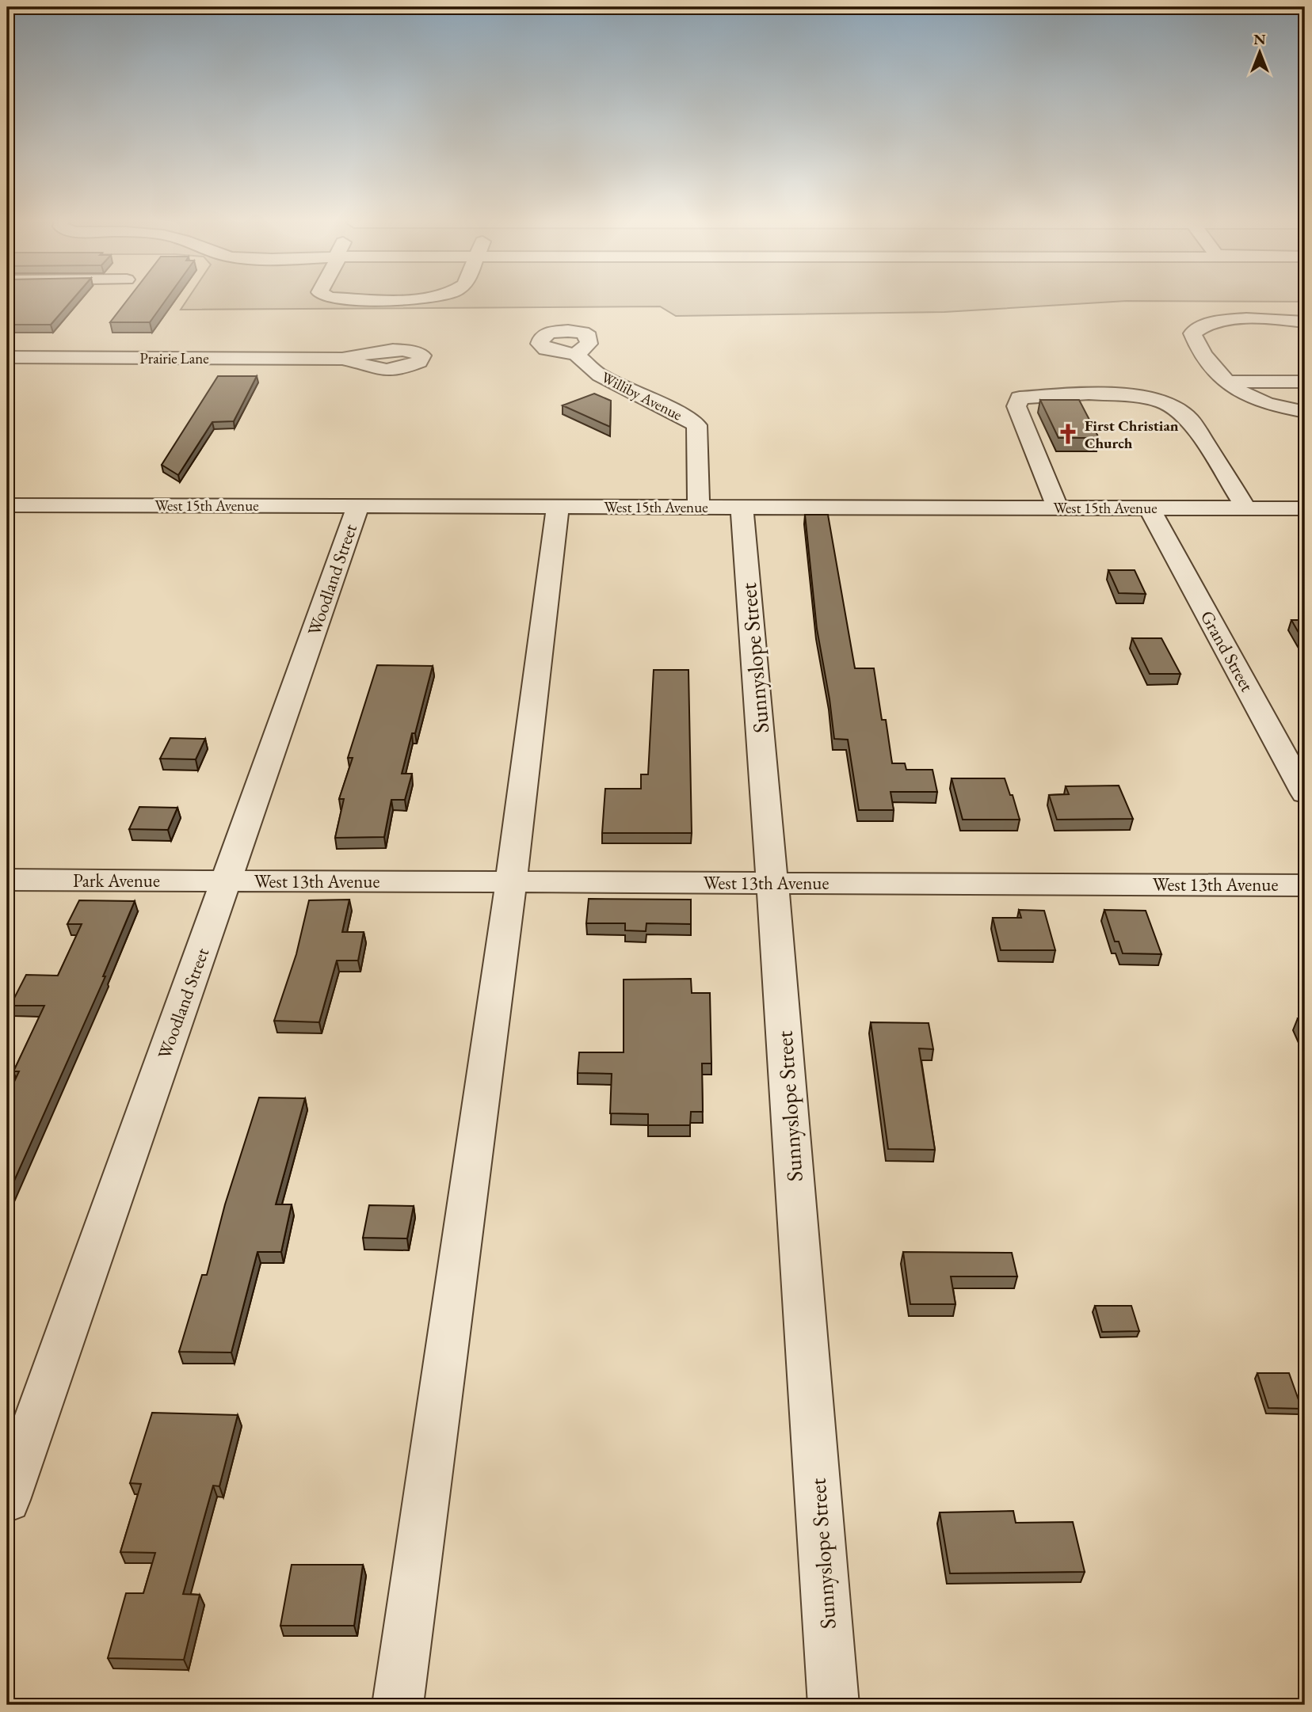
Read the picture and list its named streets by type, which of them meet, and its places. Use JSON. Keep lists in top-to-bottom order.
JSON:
{
  "streets": {
    "street": [
      "Prairie Lane",
      "Williby Avenue",
      "West 15th Avenue",
      "Woodland Street",
      "Grand Street",
      "Sunnyslope Street",
      "Park Avenue",
      "West 13th Avenue"
    ]
  },
  "crossings": [
    ["Williby Avenue", "West 15th Avenue"],
    ["West 15th Avenue", "Woodland Street"],
    ["West 15th Avenue", "Grand Street"],
    ["West 15th Avenue", "Sunnyslope Street"],
    ["Woodland Street", "Park Avenue"],
    ["Woodland Street", "West 13th Avenue"],
    ["Sunnyslope Street", "West 13th Avenue"],
    ["Park Avenue", "West 13th Avenue"]
  ],
  "places": {
    "church": ["First Christian Church"]
  },
  "north": "top"
}
